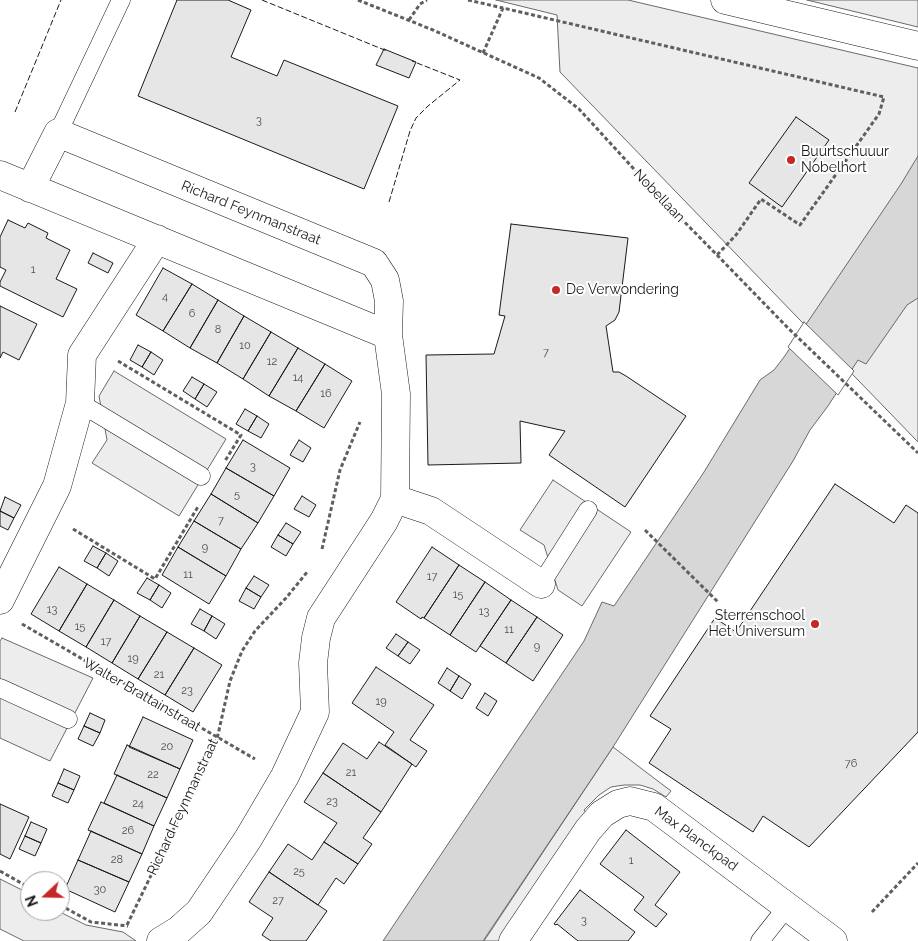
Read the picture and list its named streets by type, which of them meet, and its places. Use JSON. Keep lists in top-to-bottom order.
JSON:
{
  "streets": {
    "street": ["Richard Feynmanstraat", "Max Planckpad"],
    "path": ["Nobellaan", "Walter Brattainstraat"]
  },
  "crossings": [
    ["Richard Feynmanstraat", "Walter Brattainstraat"]
  ],
  "places": ["Buurtschuuur Nobelhort", "De Verwondering", "Sterrenschool Het Universum"],
  "house_numbers": [
    "3",
    "1",
    "4",
    "6",
    "8",
    "10",
    "7",
    "12",
    "14",
    "16",
    "3",
    "5",
    "7",
    "9",
    "11",
    "17",
    "15",
    "13",
    "13",
    "15",
    "11",
    "17",
    "9",
    "19",
    "21",
    "23",
    "19",
    "20",
    "76",
    "21",
    "22",
    "23",
    "24",
    "26",
    "28",
    "1",
    "25",
    "30",
    "27",
    "3"
  ],
  "north": "left"
}
